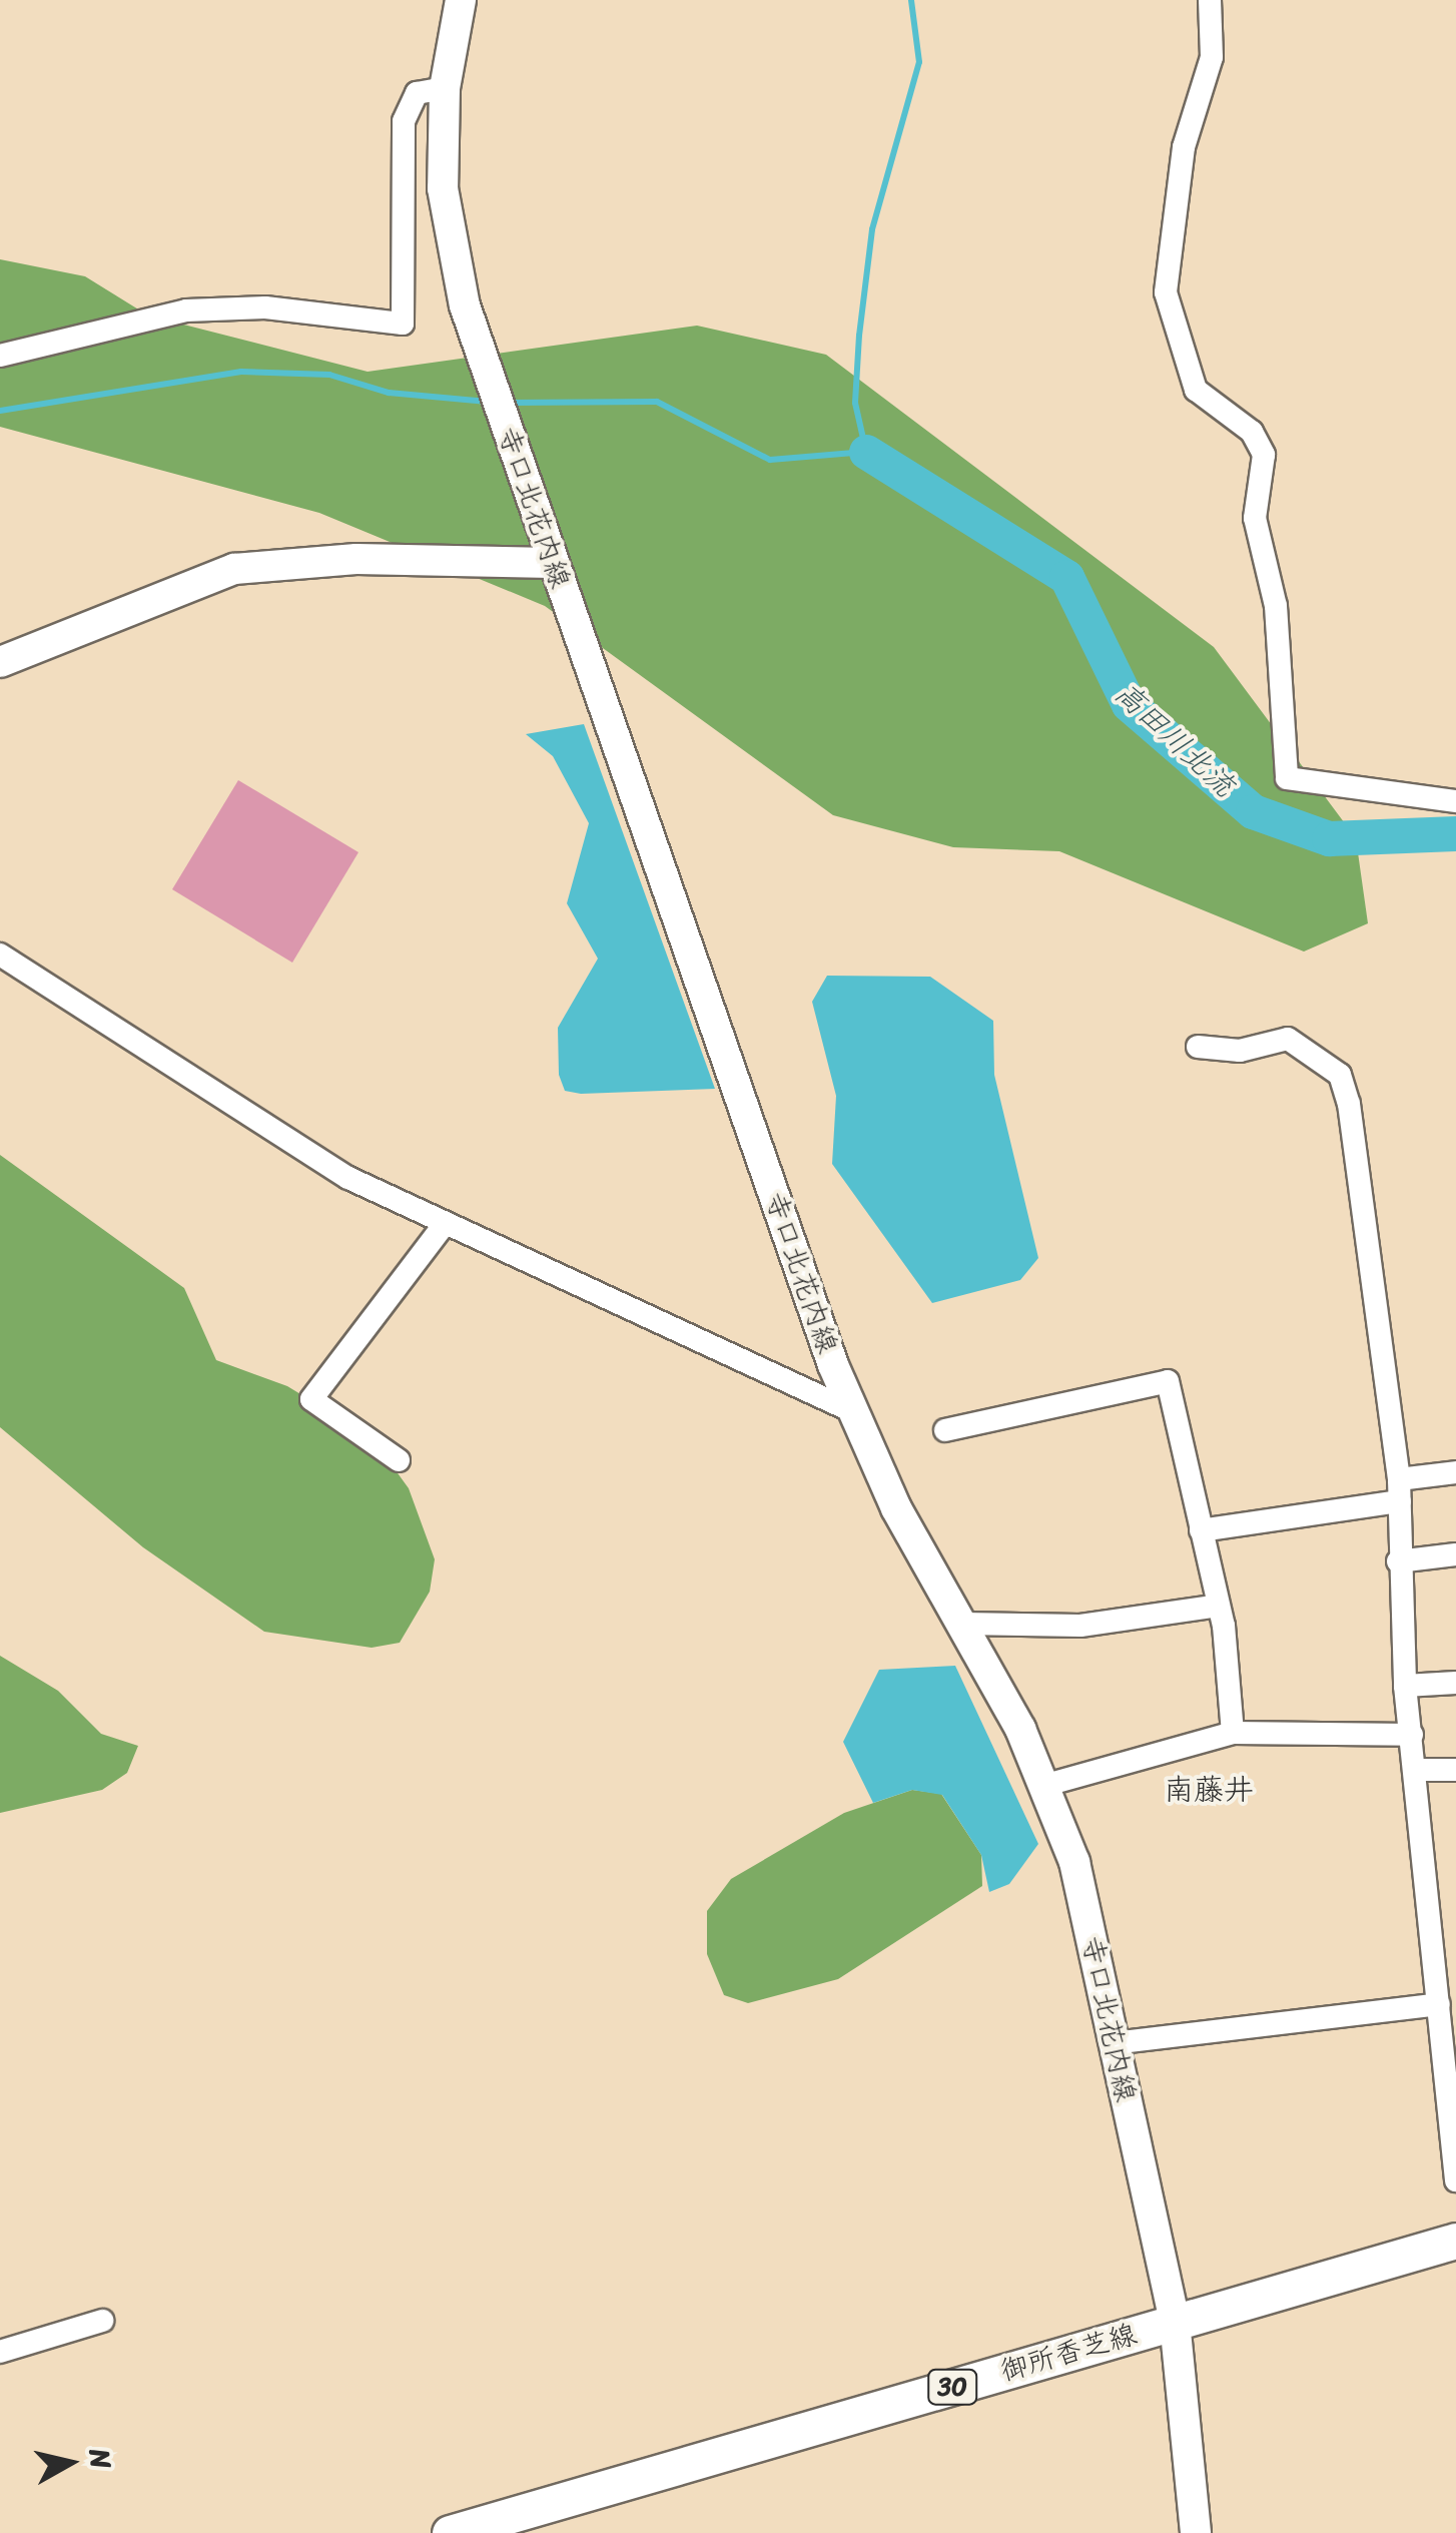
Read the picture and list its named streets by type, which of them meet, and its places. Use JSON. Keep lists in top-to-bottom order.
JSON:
{
  "streets": {
    "main road": ["寺口北花内線", "御所香芝線", "30"]
  },
  "crossings": [
    ["寺口北花内線", "御所香芝線"]
  ],
  "districts": ["南藤井"],
  "water": ["高田川北流"],
  "north": "right"
}
